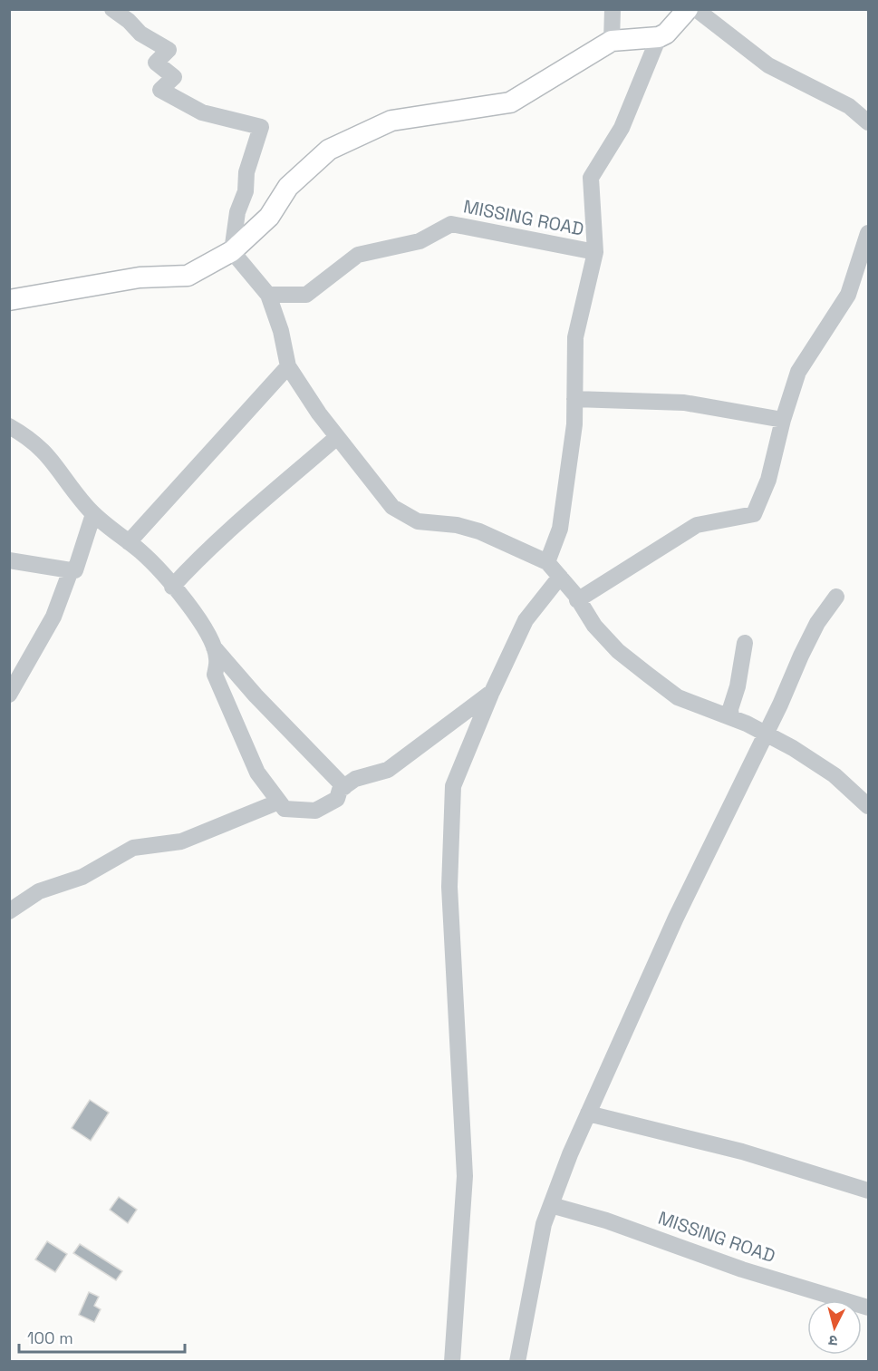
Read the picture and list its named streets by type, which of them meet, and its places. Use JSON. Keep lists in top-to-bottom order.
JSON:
{
  "streets": {
    "street": ["MISSING ROAD"]
  },
  "scale_bar": "100 m",
  "north": "bottom"
}
